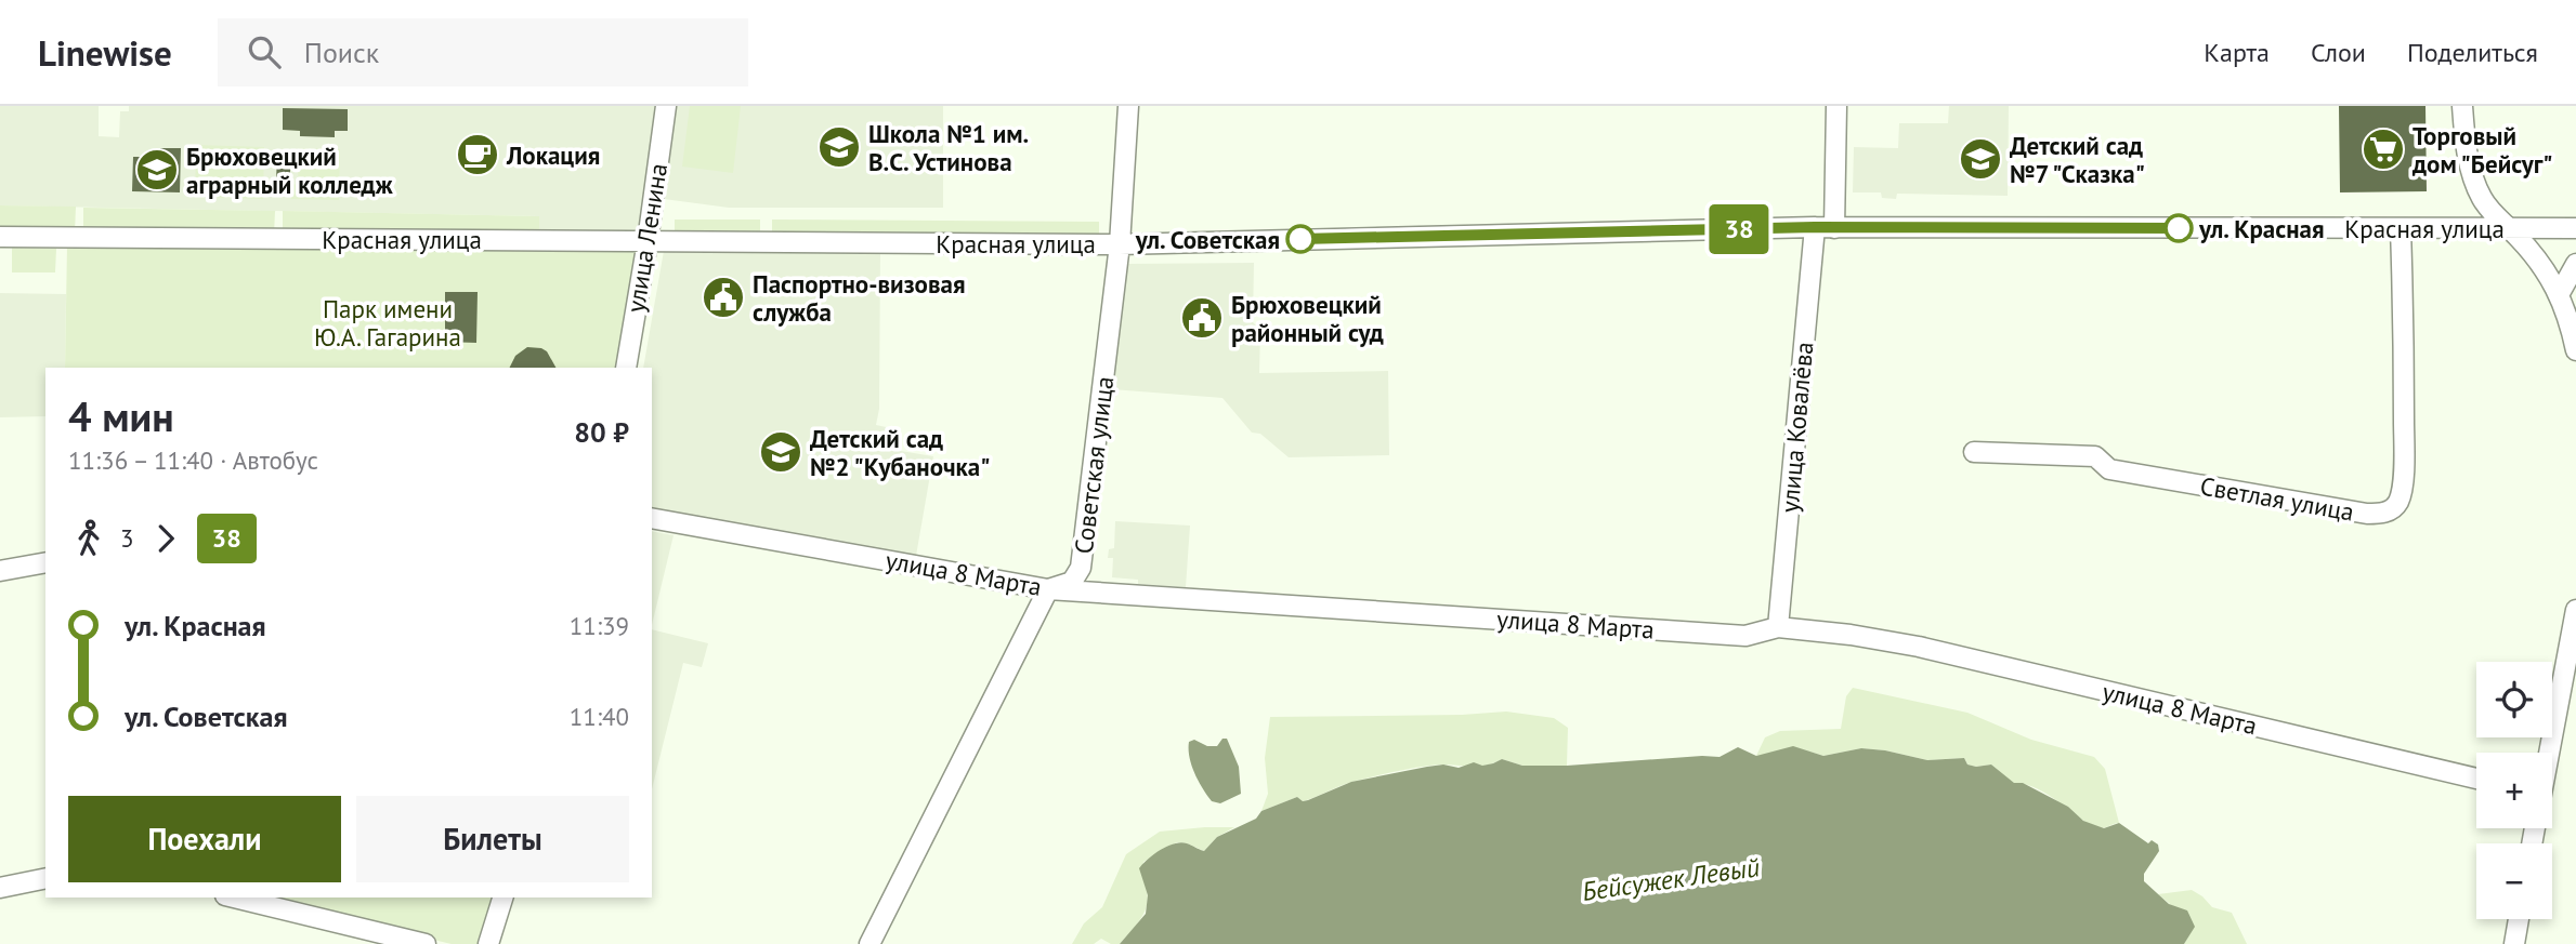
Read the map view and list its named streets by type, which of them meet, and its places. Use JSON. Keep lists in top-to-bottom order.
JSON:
{
  "streets": {
    "street": [
      "Красная улица",
      "улица Ленина",
      "улица Ковалёва",
      "Советская улица",
      "Светлая улица",
      "улица 8 Марта"
    ]
  },
  "crossings": [
    ["Красная улица", "улица Ленина"],
    ["Красная улица", "улица Ковалёва"],
    ["Красная улица", "Советская улица"],
    ["Красная улица", "Светлая улица"],
    ["улица Ковалёва", "улица 8 Марта"],
    ["Советская улица", "улица 8 Марта"]
  ],
  "water": ["Бейсужек Левый"],
  "parks": ["Парк имени Ю.А. Гагарина"],
  "places": {
    "school or university": [
      "Школа №1 им. В.С. Устинова",
      "Детский сад №7 \"Сказка\"",
      "Брюховецкий аграрный колледж",
      "Детский сад №2 \"Кубаночка\""
    ],
    "supermarket": ["Торговый дом \"Бейсуг\""],
    "cafe": ["Локация"],
    "other": ["ул. Красная", "ул. Советская"],
    "public building": ["Паспортно-визовая служба", "Брюховецкий районный суд"]
  },
  "lines": ["bus line 38"],
  "page": {
    "header": "Linewise",
    "search": "Поиск",
    "nav": ["Карта", "Слои", "Поделиться"],
    "on_map": "38",
    "heading": ["4 мин", "11:36 – 11:40 · Автобус", "80 ₽"],
    "legs": ["3", "38"],
    "list": [
      {
        "name": "ул. Красная",
        "value": "11:39"
      },
      {
        "name": "ул. Советская",
        "value": "11:40"
      }
    ],
    "map_buttons": ["+", "−"],
    "buttons": ["Поехали", "Билеты"]
  }
}
